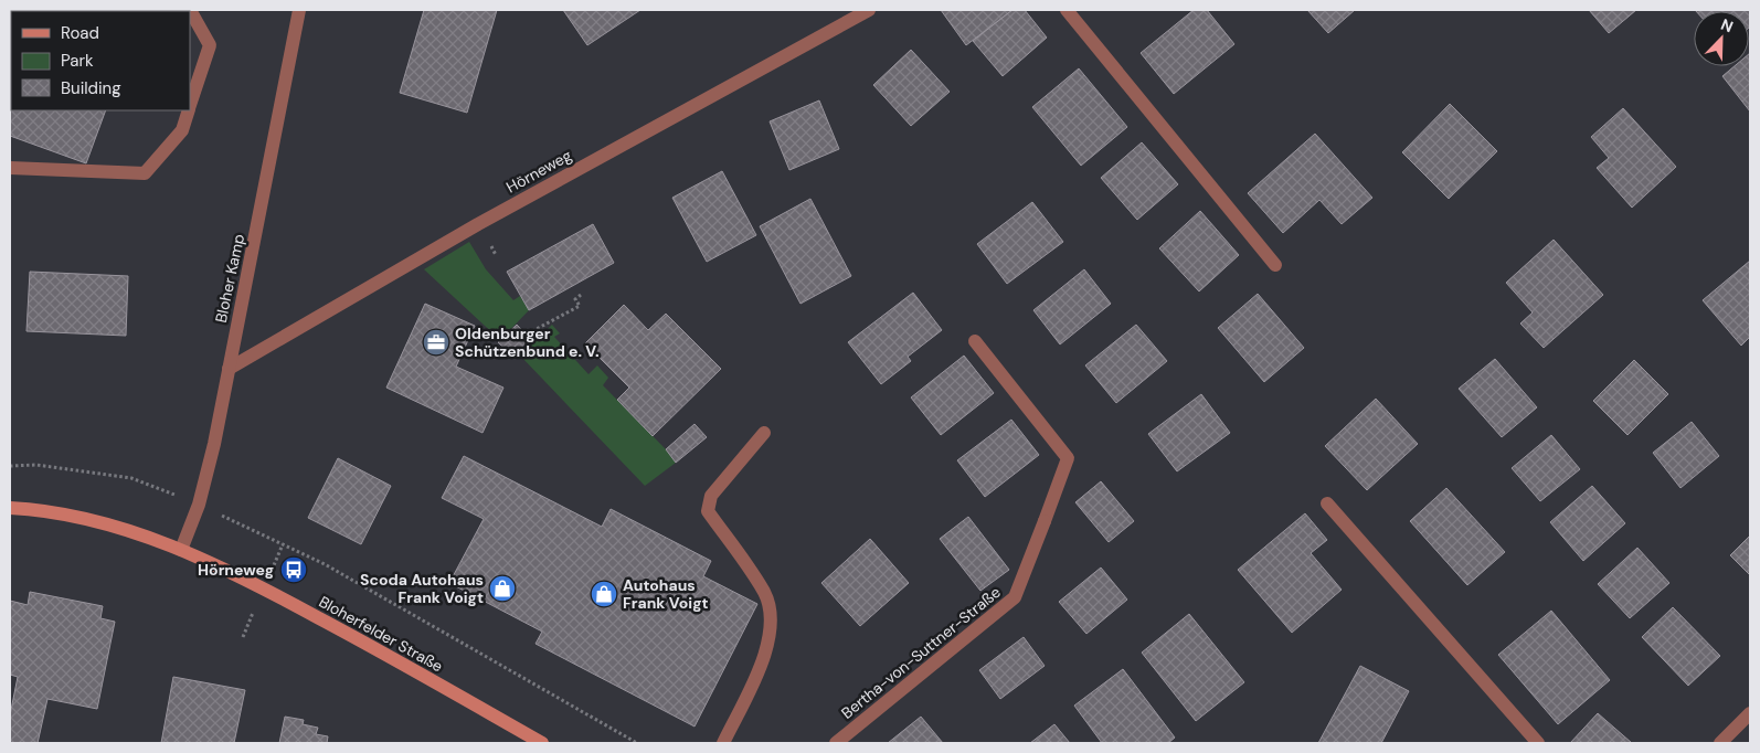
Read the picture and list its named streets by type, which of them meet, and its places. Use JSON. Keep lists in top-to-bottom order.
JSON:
{
  "streets": {
    "street": [
      "Hörneweg",
      "Bloher Kamp",
      "Bloherfelder Straße",
      "Bertha-von-Suttner-Straße"
    ]
  },
  "crossings": [
    ["Hörneweg", "Bloher Kamp"],
    ["Bloher Kamp", "Bloherfelder Straße"]
  ],
  "places": {
    "office": ["Oldenburger Schützenbund e. V."],
    "bus stop": ["Hörneweg"],
    "shop": ["Scoda Autohaus Frank Voigt", "Autohaus Frank Voigt"]
  },
  "legend": ["Road", "Park", "Building"],
  "north": "top right"
}
